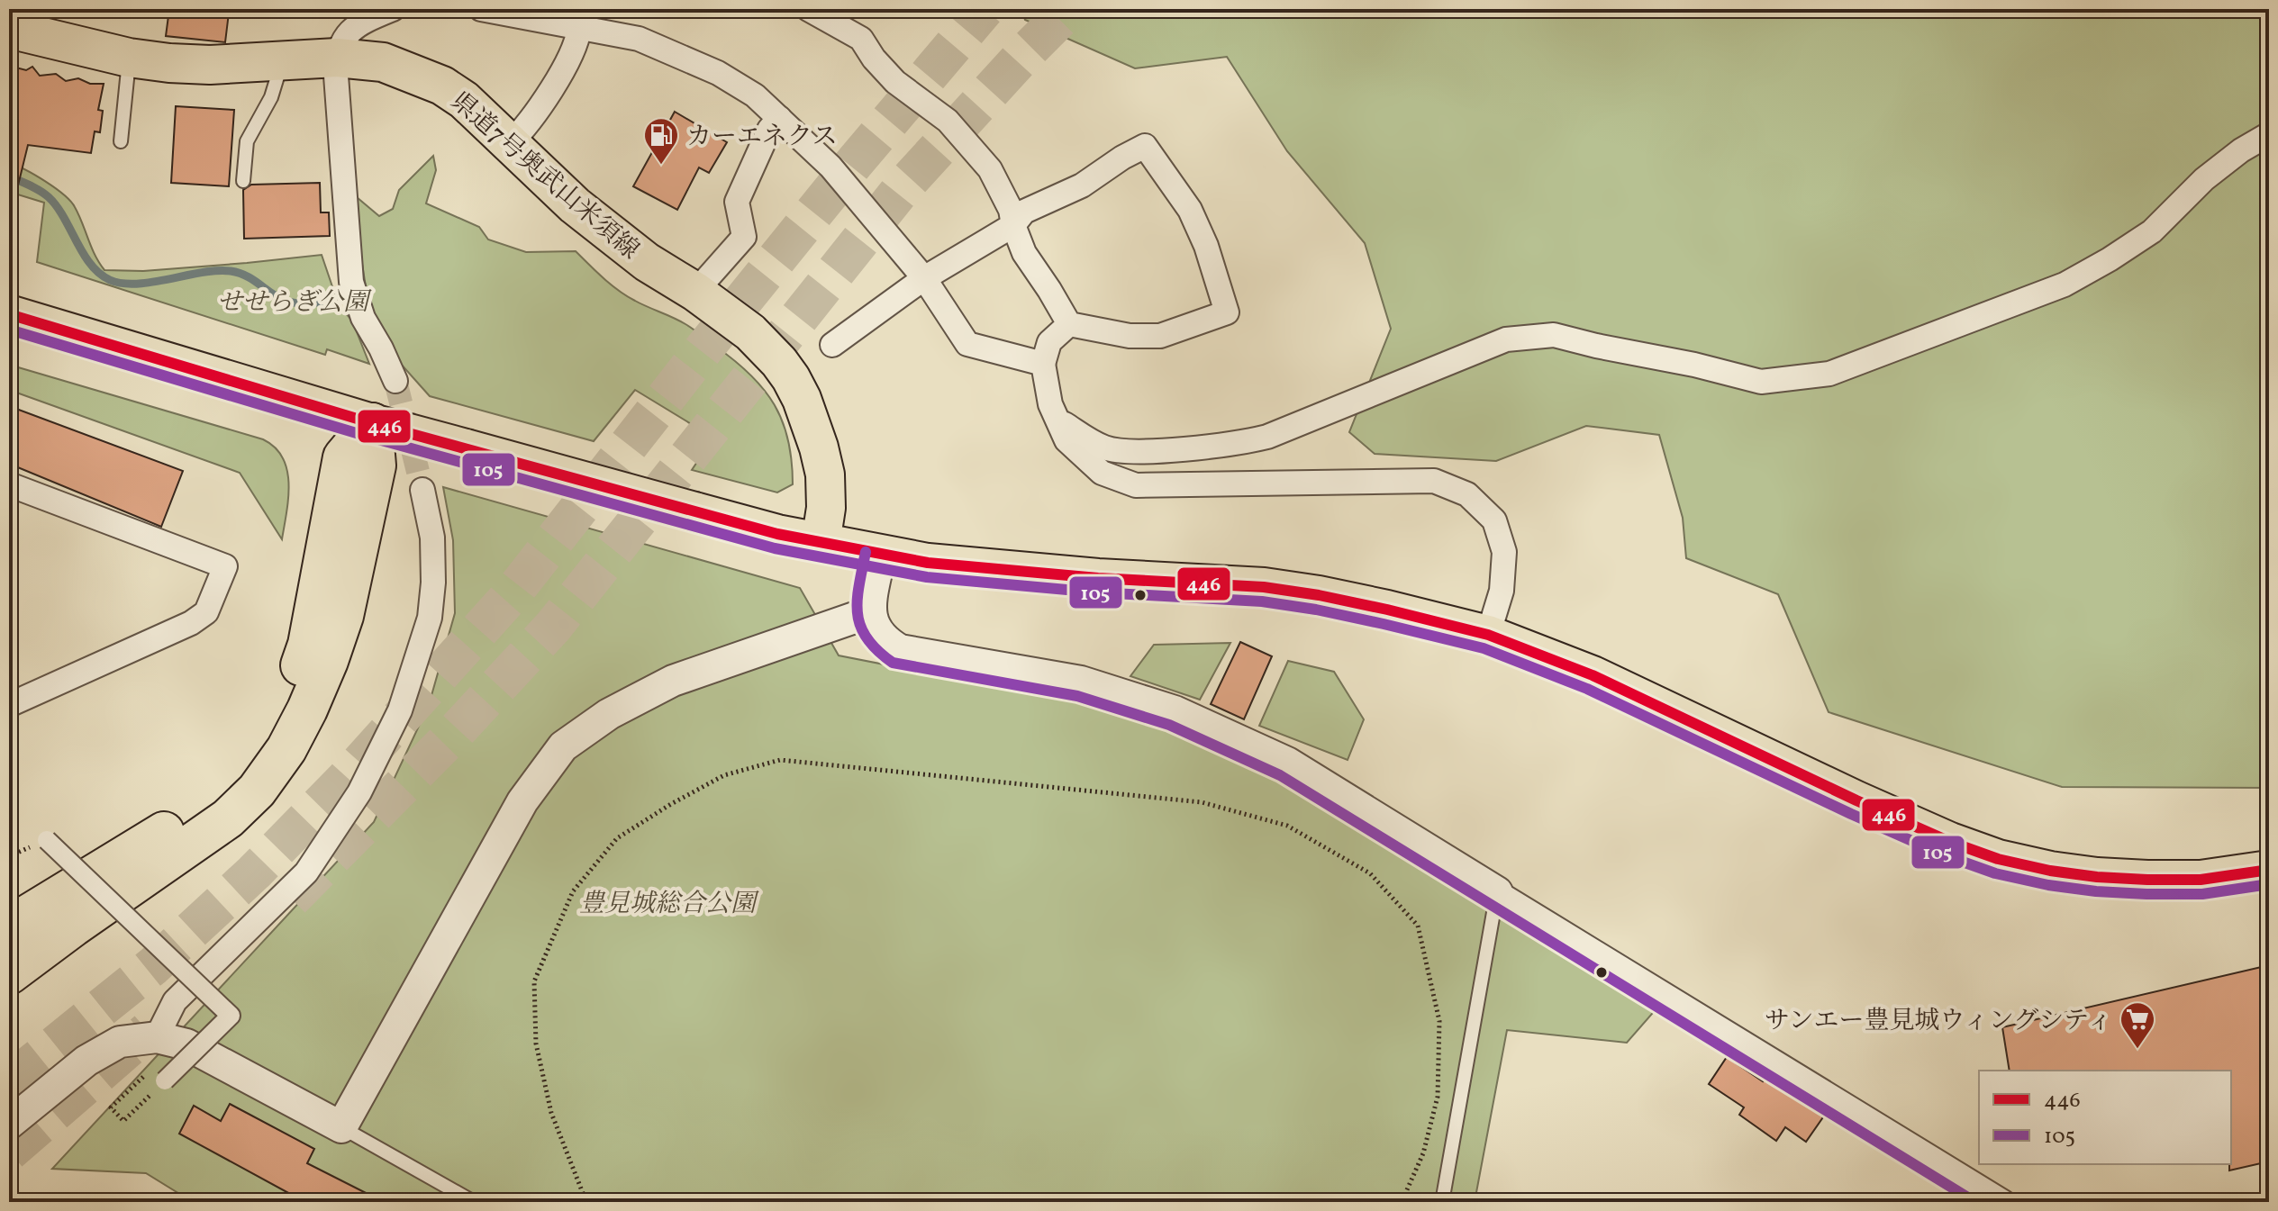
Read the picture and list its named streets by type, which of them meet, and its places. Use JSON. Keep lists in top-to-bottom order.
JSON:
{
  "streets": {
    "main road": ["県道7号奥武山米須線"]
  },
  "parks": ["せせらぎ公園", "豊見城総合公園"],
  "places": {
    "fuel station": ["カーエネクス"],
    "supermarket": ["サンエー豊見城ウィングシティ"]
  },
  "lines": ["transit line 446", "transit line 105"],
  "legend": ["446", "105"]
}
